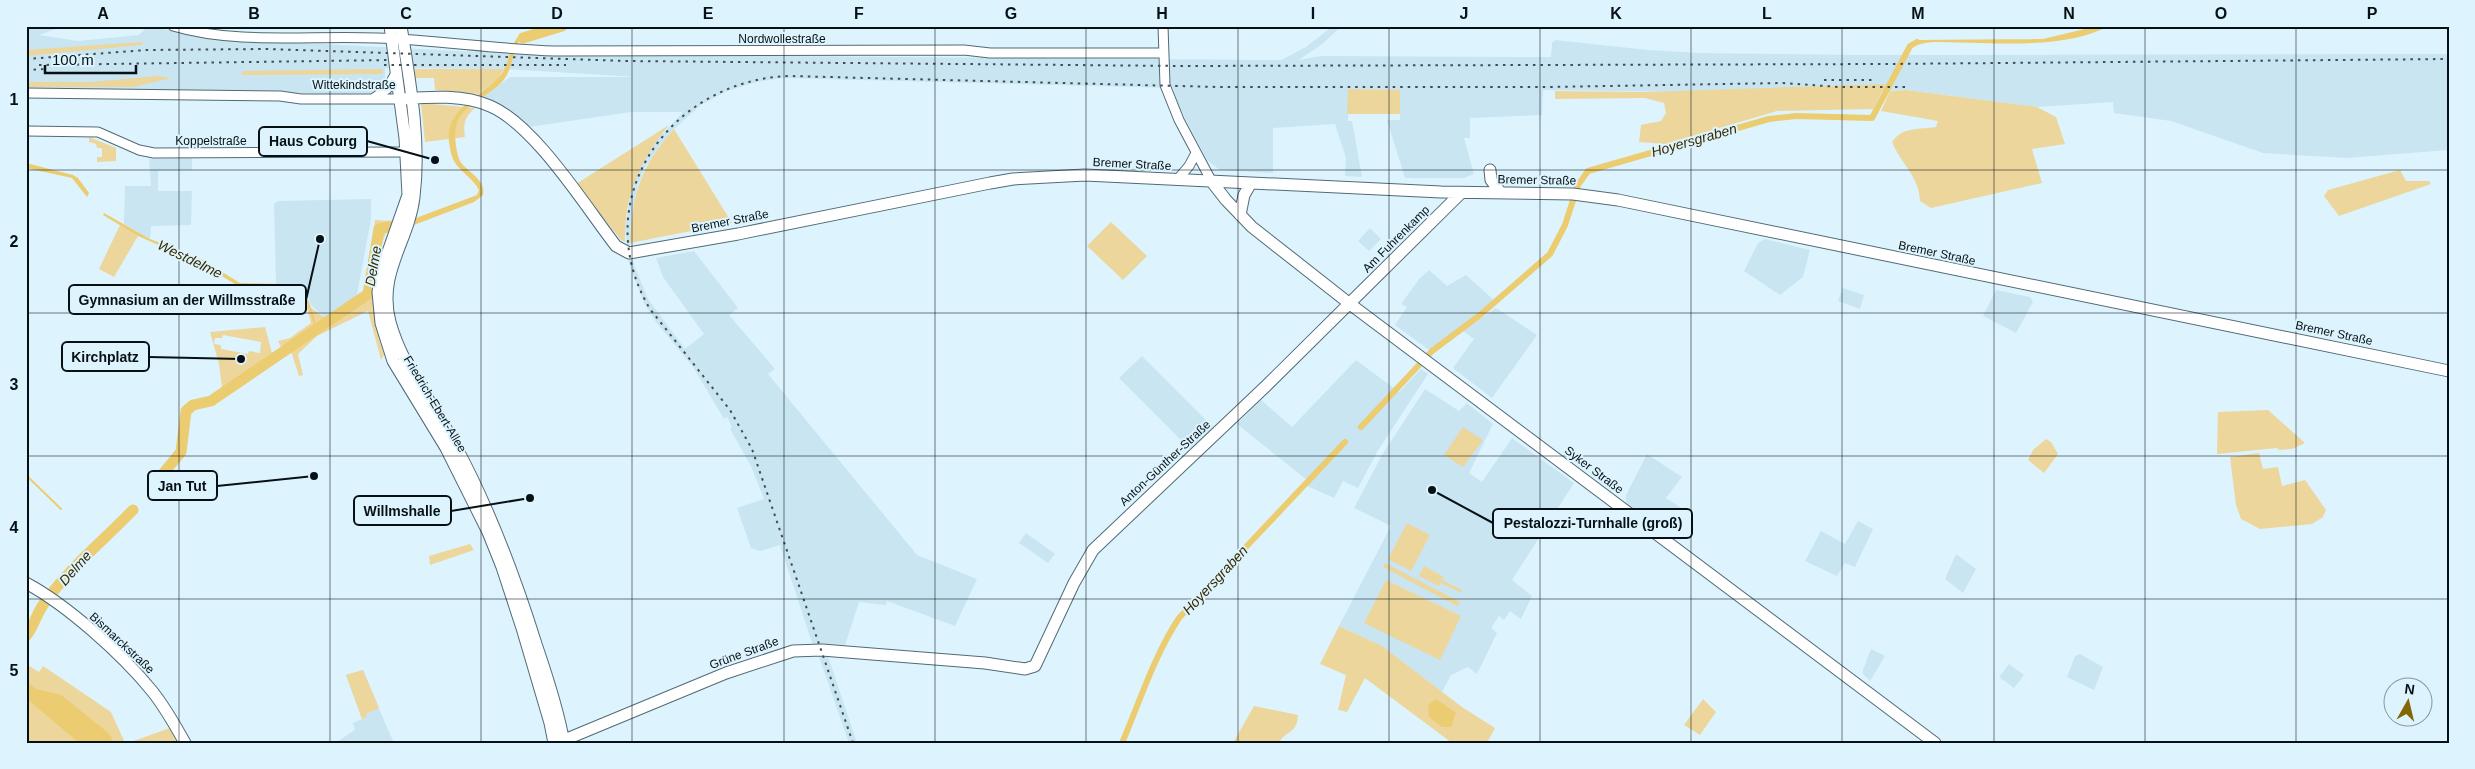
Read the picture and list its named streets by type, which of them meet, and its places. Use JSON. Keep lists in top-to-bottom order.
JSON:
{
  "streets": {
    "main road": [
      "Wittekindstraße",
      "Bremer Straße",
      "Am Fuhrenkamp",
      "Friedrich-Ebert-Allee",
      "Anton-Günther-Straße",
      "Syker Straße",
      "Bismarckstraße",
      "Grüne Straße"
    ],
    "street": ["Nordwollestraße", "Koppelstraße"]
  },
  "crossings": [
    ["Nordwollestraße", "Friedrich-Ebert-Allee"],
    ["Wittekindstraße", "Bremer Straße"],
    ["Wittekindstraße", "Friedrich-Ebert-Allee"],
    ["Koppelstraße", "Friedrich-Ebert-Allee"],
    ["Bremer Straße", "Am Fuhrenkamp"],
    ["Bremer Straße", "Syker Straße"],
    ["Am Fuhrenkamp", "Anton-Günther-Straße"],
    ["Am Fuhrenkamp", "Syker Straße"],
    ["Friedrich-Ebert-Allee", "Grüne Straße"],
    ["Anton-Günther-Straße", "Syker Straße"],
    ["Anton-Günther-Straße", "Grüne Straße"]
  ],
  "water": ["Hoyersgraben", "Westdelme", "Delme"],
  "places": [
    "Haus Coburg",
    "Gymnasium an der Willmsstraße",
    "Kirchplatz",
    "Jan Tut",
    "Pestalozzi-Turnhalle (groß)",
    "Willmshalle"
  ],
  "scale_bar": "100 m",
  "north": "top",
  "grid": {
    "columns": [
      "A",
      "B",
      "C",
      "D",
      "E",
      "F",
      "G",
      "H",
      "I",
      "J",
      "K",
      "L",
      "M",
      "N",
      "O",
      "P"
    ],
    "rows": [
      "1",
      "2",
      "3",
      "4",
      "5"
    ]
  }
}
